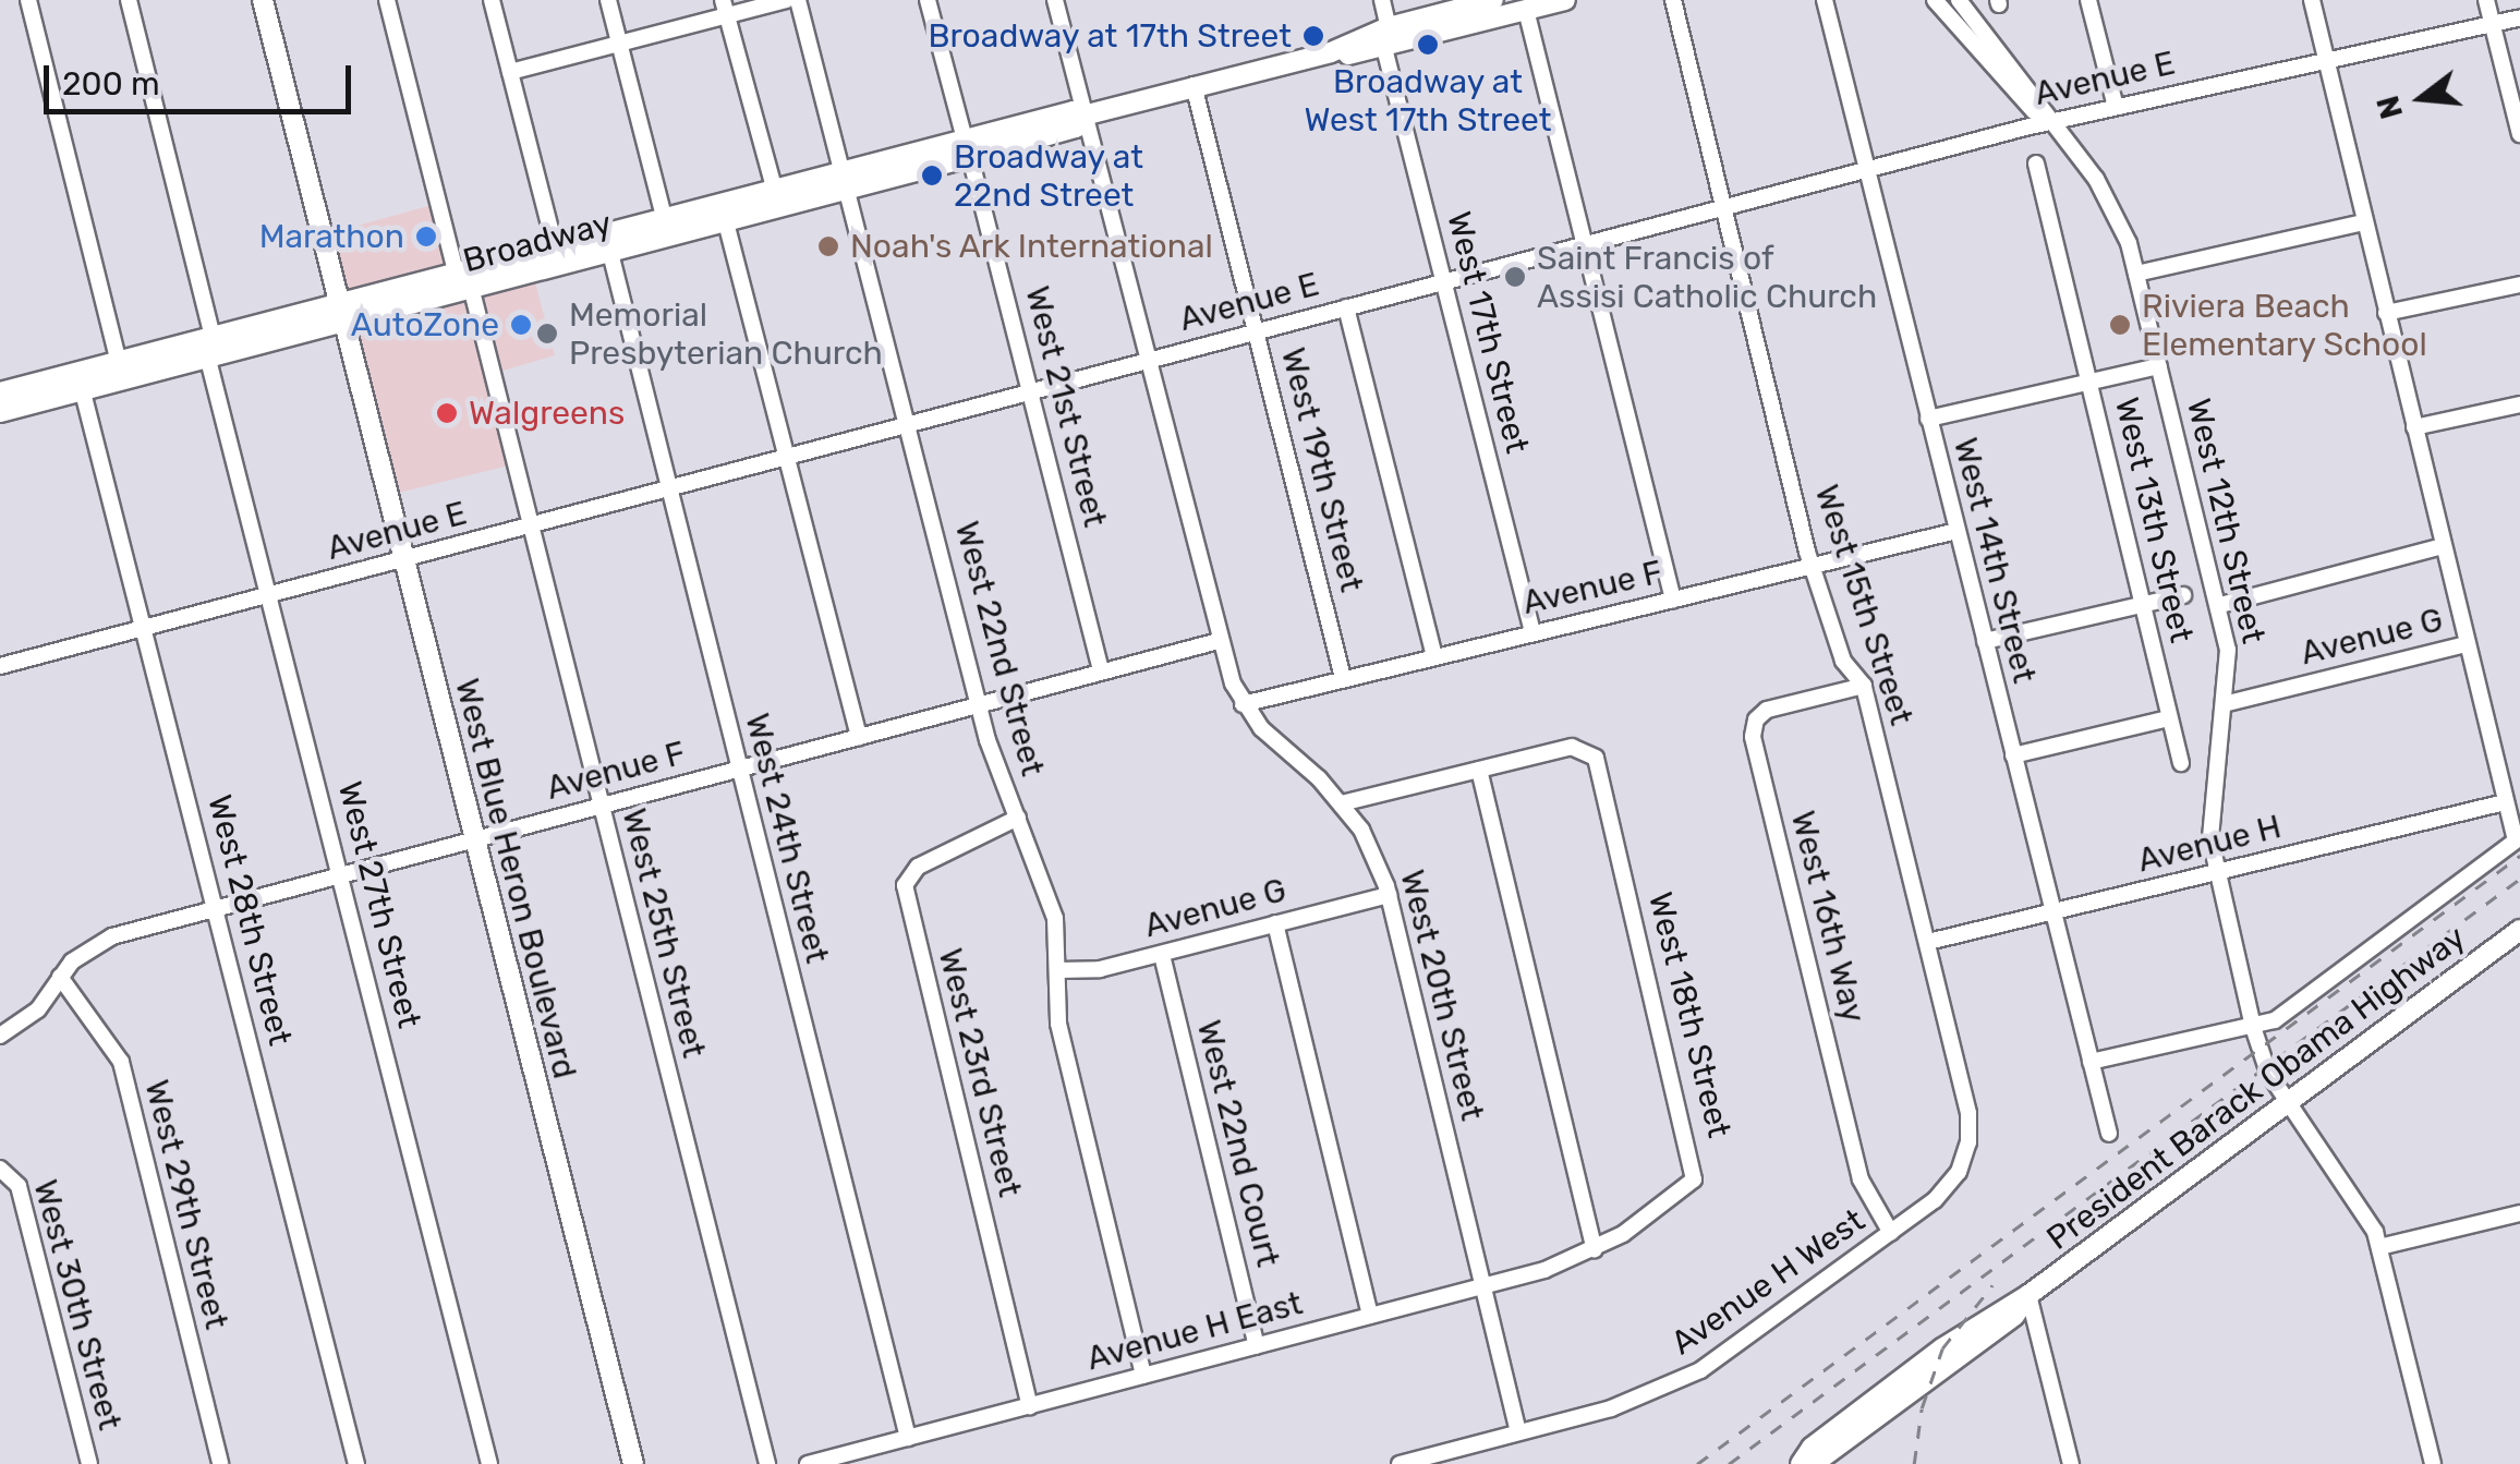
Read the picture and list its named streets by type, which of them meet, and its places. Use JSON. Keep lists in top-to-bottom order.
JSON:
{
  "streets": {
    "main road": ["Broadway", "West Blue Heron Boulevard", "President Barack Obama Highway"],
    "street": [
      "Avenue E",
      "West 17th Street",
      "West 21st Street",
      "West 19th Street",
      "West 13th Street",
      "West 12th Street",
      "West 14th Street",
      "Avenue F",
      "West 15th Street",
      "Avenue G",
      "West 22nd Street",
      "West 24th Street",
      "Avenue H",
      "West 27th Street",
      "West 16th Way",
      "West 28th Street",
      "West 25th Street",
      "West 20th Street",
      "West 18th Street",
      "West 23rd Street",
      "West 22nd Court",
      "West 29th Street",
      "Avenue H West",
      "West 30th Street",
      "Avenue H East"
    ]
  },
  "crossings": [
    ["Avenue E", "West 17th Street"],
    ["Avenue E", "West 21st Street"],
    ["Avenue E", "West 19th Street"],
    ["Avenue E", "West 12th Street"],
    ["Avenue E", "West 14th Street"],
    ["Avenue E", "West 15th Street"],
    ["Avenue E", "West 22nd Street"],
    ["Avenue E", "West 24th Street"],
    ["Avenue E", "West Blue Heron Boulevard"],
    ["Avenue E", "West 27th Street"],
    ["Avenue E", "West 28th Street"],
    ["Avenue E", "West 25th Street"],
    ["Avenue E", "West 20th Street"],
    ["Broadway", "West 17th Street"],
    ["Broadway", "West 21st Street"],
    ["Broadway", "West 19th Street"],
    ["Broadway", "West 22nd Street"],
    ["Broadway", "West 24th Street"],
    ["Broadway", "West Blue Heron Boulevard"],
    ["Broadway", "West 27th Street"],
    ["Broadway", "West 28th Street"],
    ["Broadway", "West 25th Street"],
    ["Broadway", "West 20th Street"],
    ["West 17th Street", "Avenue F"],
    ["West 21st Street", "Avenue F"],
    ["West 19th Street", "Avenue F"],
    ["West 12th Street", "Avenue G"],
    ["West 14th Street", "Avenue F"],
    ["West 14th Street", "Avenue H"],
    ["Avenue F", "West 15th Street"],
    ["Avenue F", "West 22nd Street"],
    ["Avenue F", "West 24th Street"],
    ["Avenue F", "West Blue Heron Boulevard"],
    ["Avenue F", "West 27th Street"],
    ["Avenue F", "West 28th Street"],
    ["Avenue F", "West 25th Street"],
    ["Avenue F", "West 20th Street"],
    ["Avenue F", "West 29th Street"],
    ["West 15th Street", "Avenue H"],
    ["West 15th Street", "West 16th Way"],
    ["West 15th Street", "Avenue H West"],
    ["Avenue G", "West 22nd Street"],
    ["Avenue G", "West 20th Street"],
    ["Avenue G", "West 22nd Court"],
    ["West 22nd Street", "West 23rd Street"],
    ["West 22nd Street", "Avenue H East"],
    ["West 24th Street", "Avenue H East"],
    ["West 16th Way", "Avenue H West"],
    ["West 20th Street", "Avenue H West"],
    ["West 20th Street", "Avenue H East"],
    ["West 18th Street", "Avenue H East"],
    ["West 23rd Street", "Avenue H East"],
    ["West 22nd Court", "Avenue H East"]
  ],
  "places": [
    "Broadway at 17th Street",
    "Broadway at West 17th Street",
    "Broadway at 22nd Street",
    "Marathon",
    "Noah's Ark International",
    "Saint Francis of Assisi Catholic Church",
    "AutoZone",
    "Riviera Beach Elementary School",
    "Memorial Presbyterian Church",
    "Walgreens"
  ],
  "scale_bar": "200 m",
  "north": "left"
}
